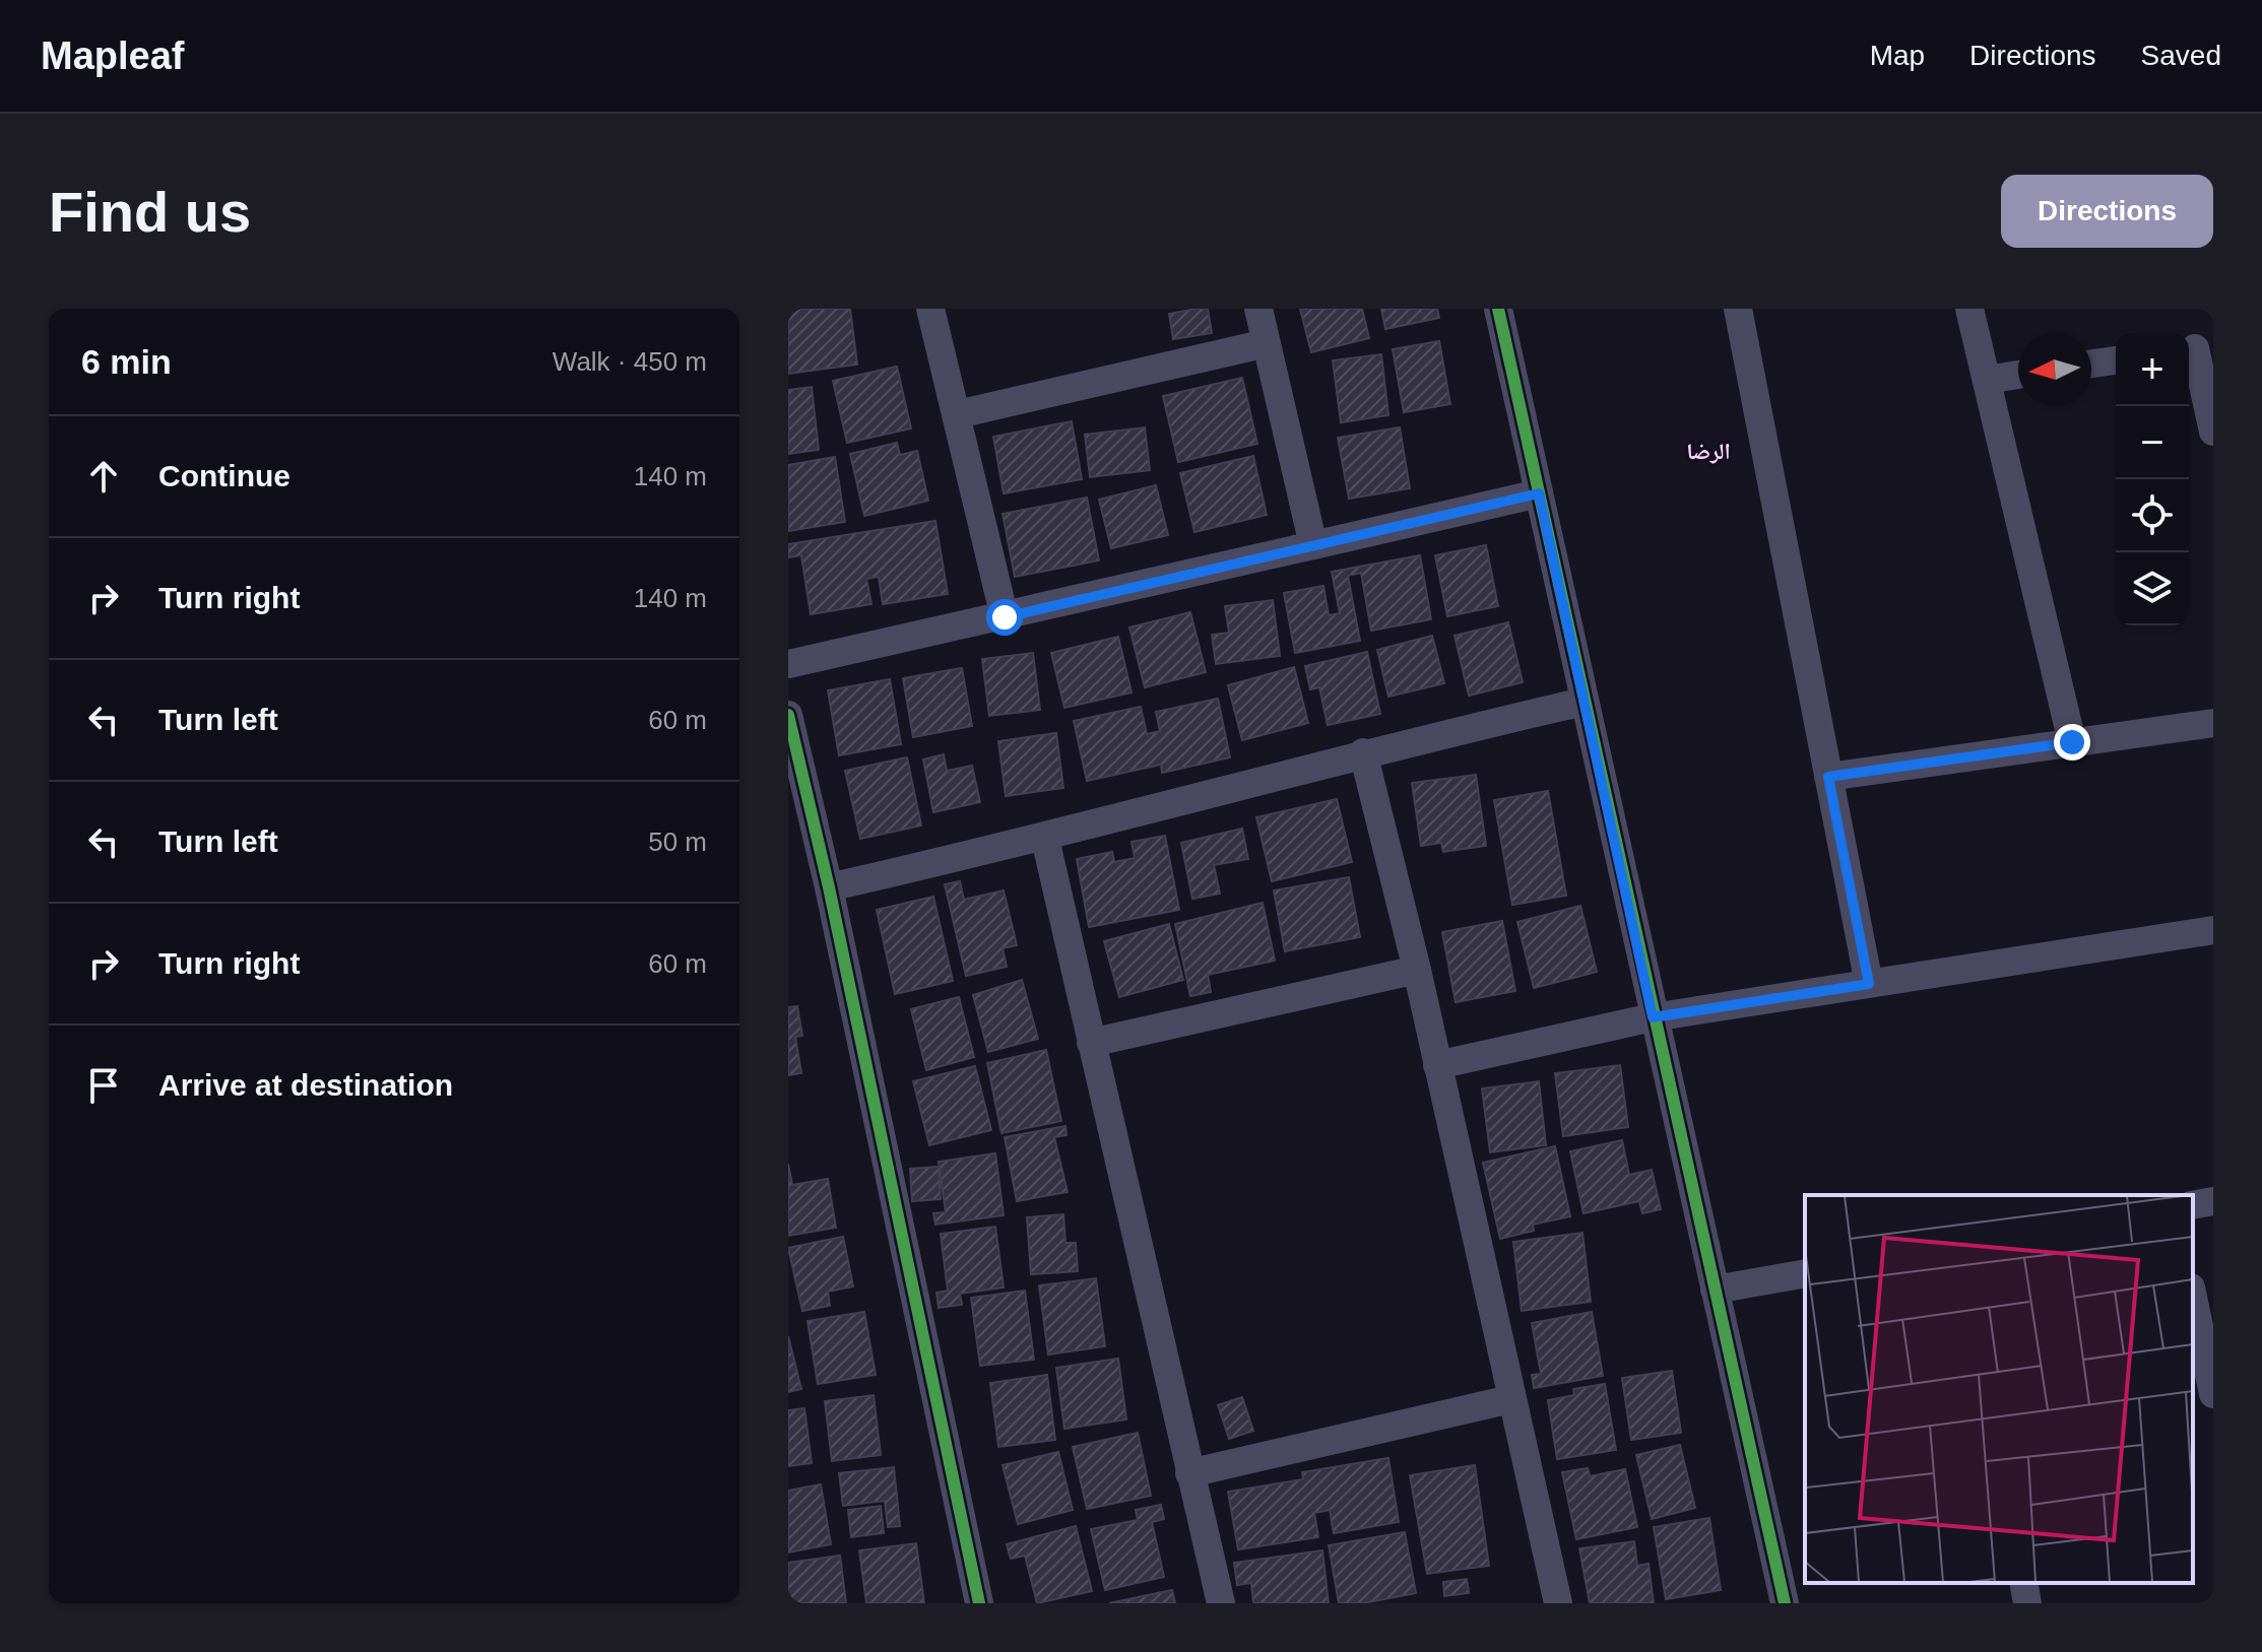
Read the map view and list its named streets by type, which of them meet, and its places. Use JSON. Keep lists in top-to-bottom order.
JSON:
{
  "districts": ["الرضا"],
  "north": "left",
  "page": {
    "header": "Mapleaf",
    "nav": ["Map", "Directions", "Saved"],
    "buttons": "Directions",
    "title": "Find us",
    "heading": ["6 min", "Walk · 450 m"],
    "map_buttons": ["+", "−"],
    "list": [
      ["Continue", "140 m"],
      ["Turn right", "140 m"],
      ["Turn left", "60 m"],
      ["Turn left", "50 m"],
      ["Turn right", "60 m"],
      "Arrive at destination"
    ]
  }
}
